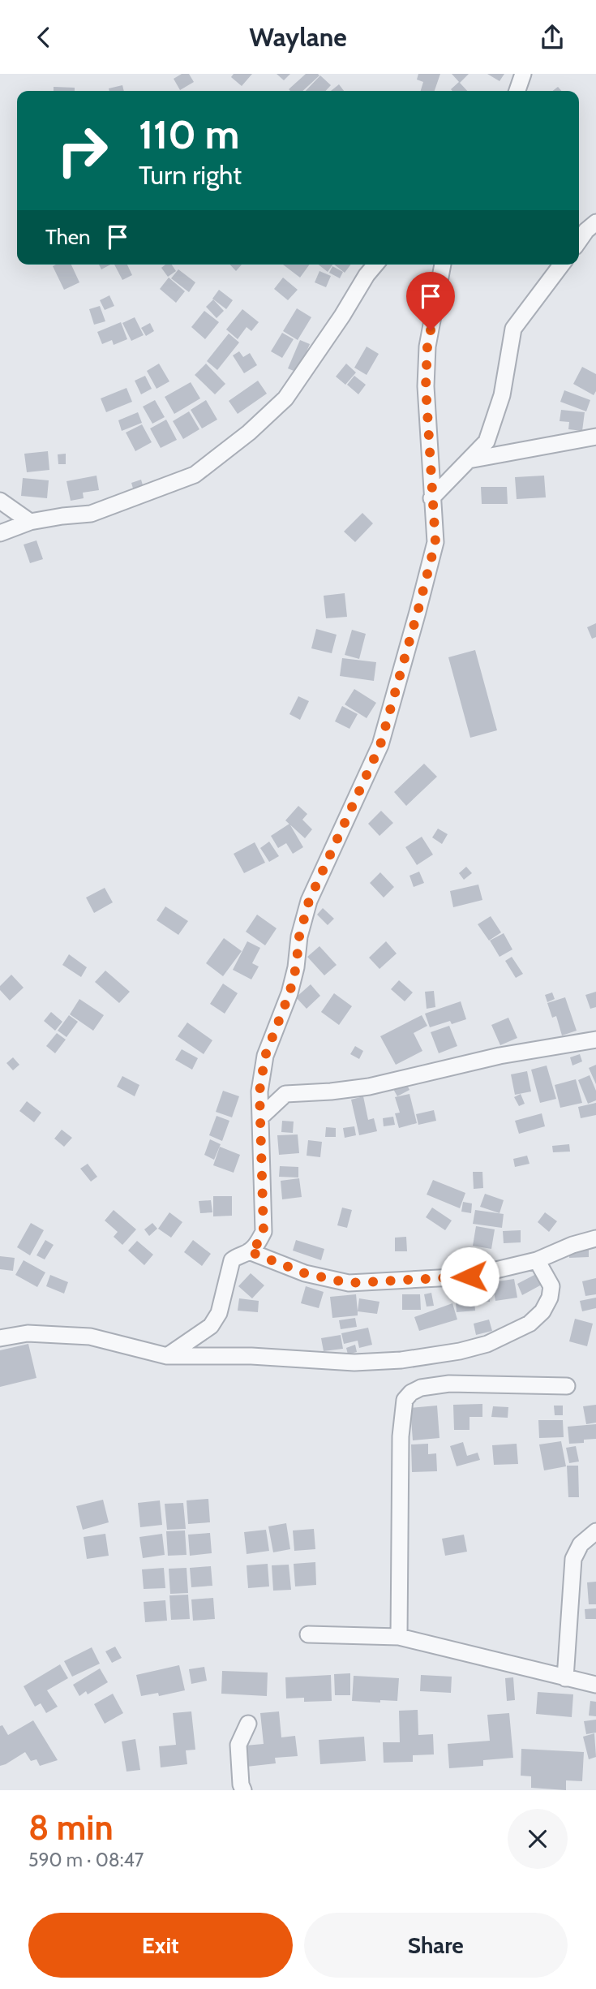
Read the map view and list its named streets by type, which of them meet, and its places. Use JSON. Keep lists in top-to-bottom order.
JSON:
{
  "page": {
    "header": "Waylane",
    "turn": ["110 m", "Turn right"],
    "then": "Then",
    "heading": ["8 min", "590 m · 08:47"],
    "buttons": ["Exit", "Share"]
  }
}
